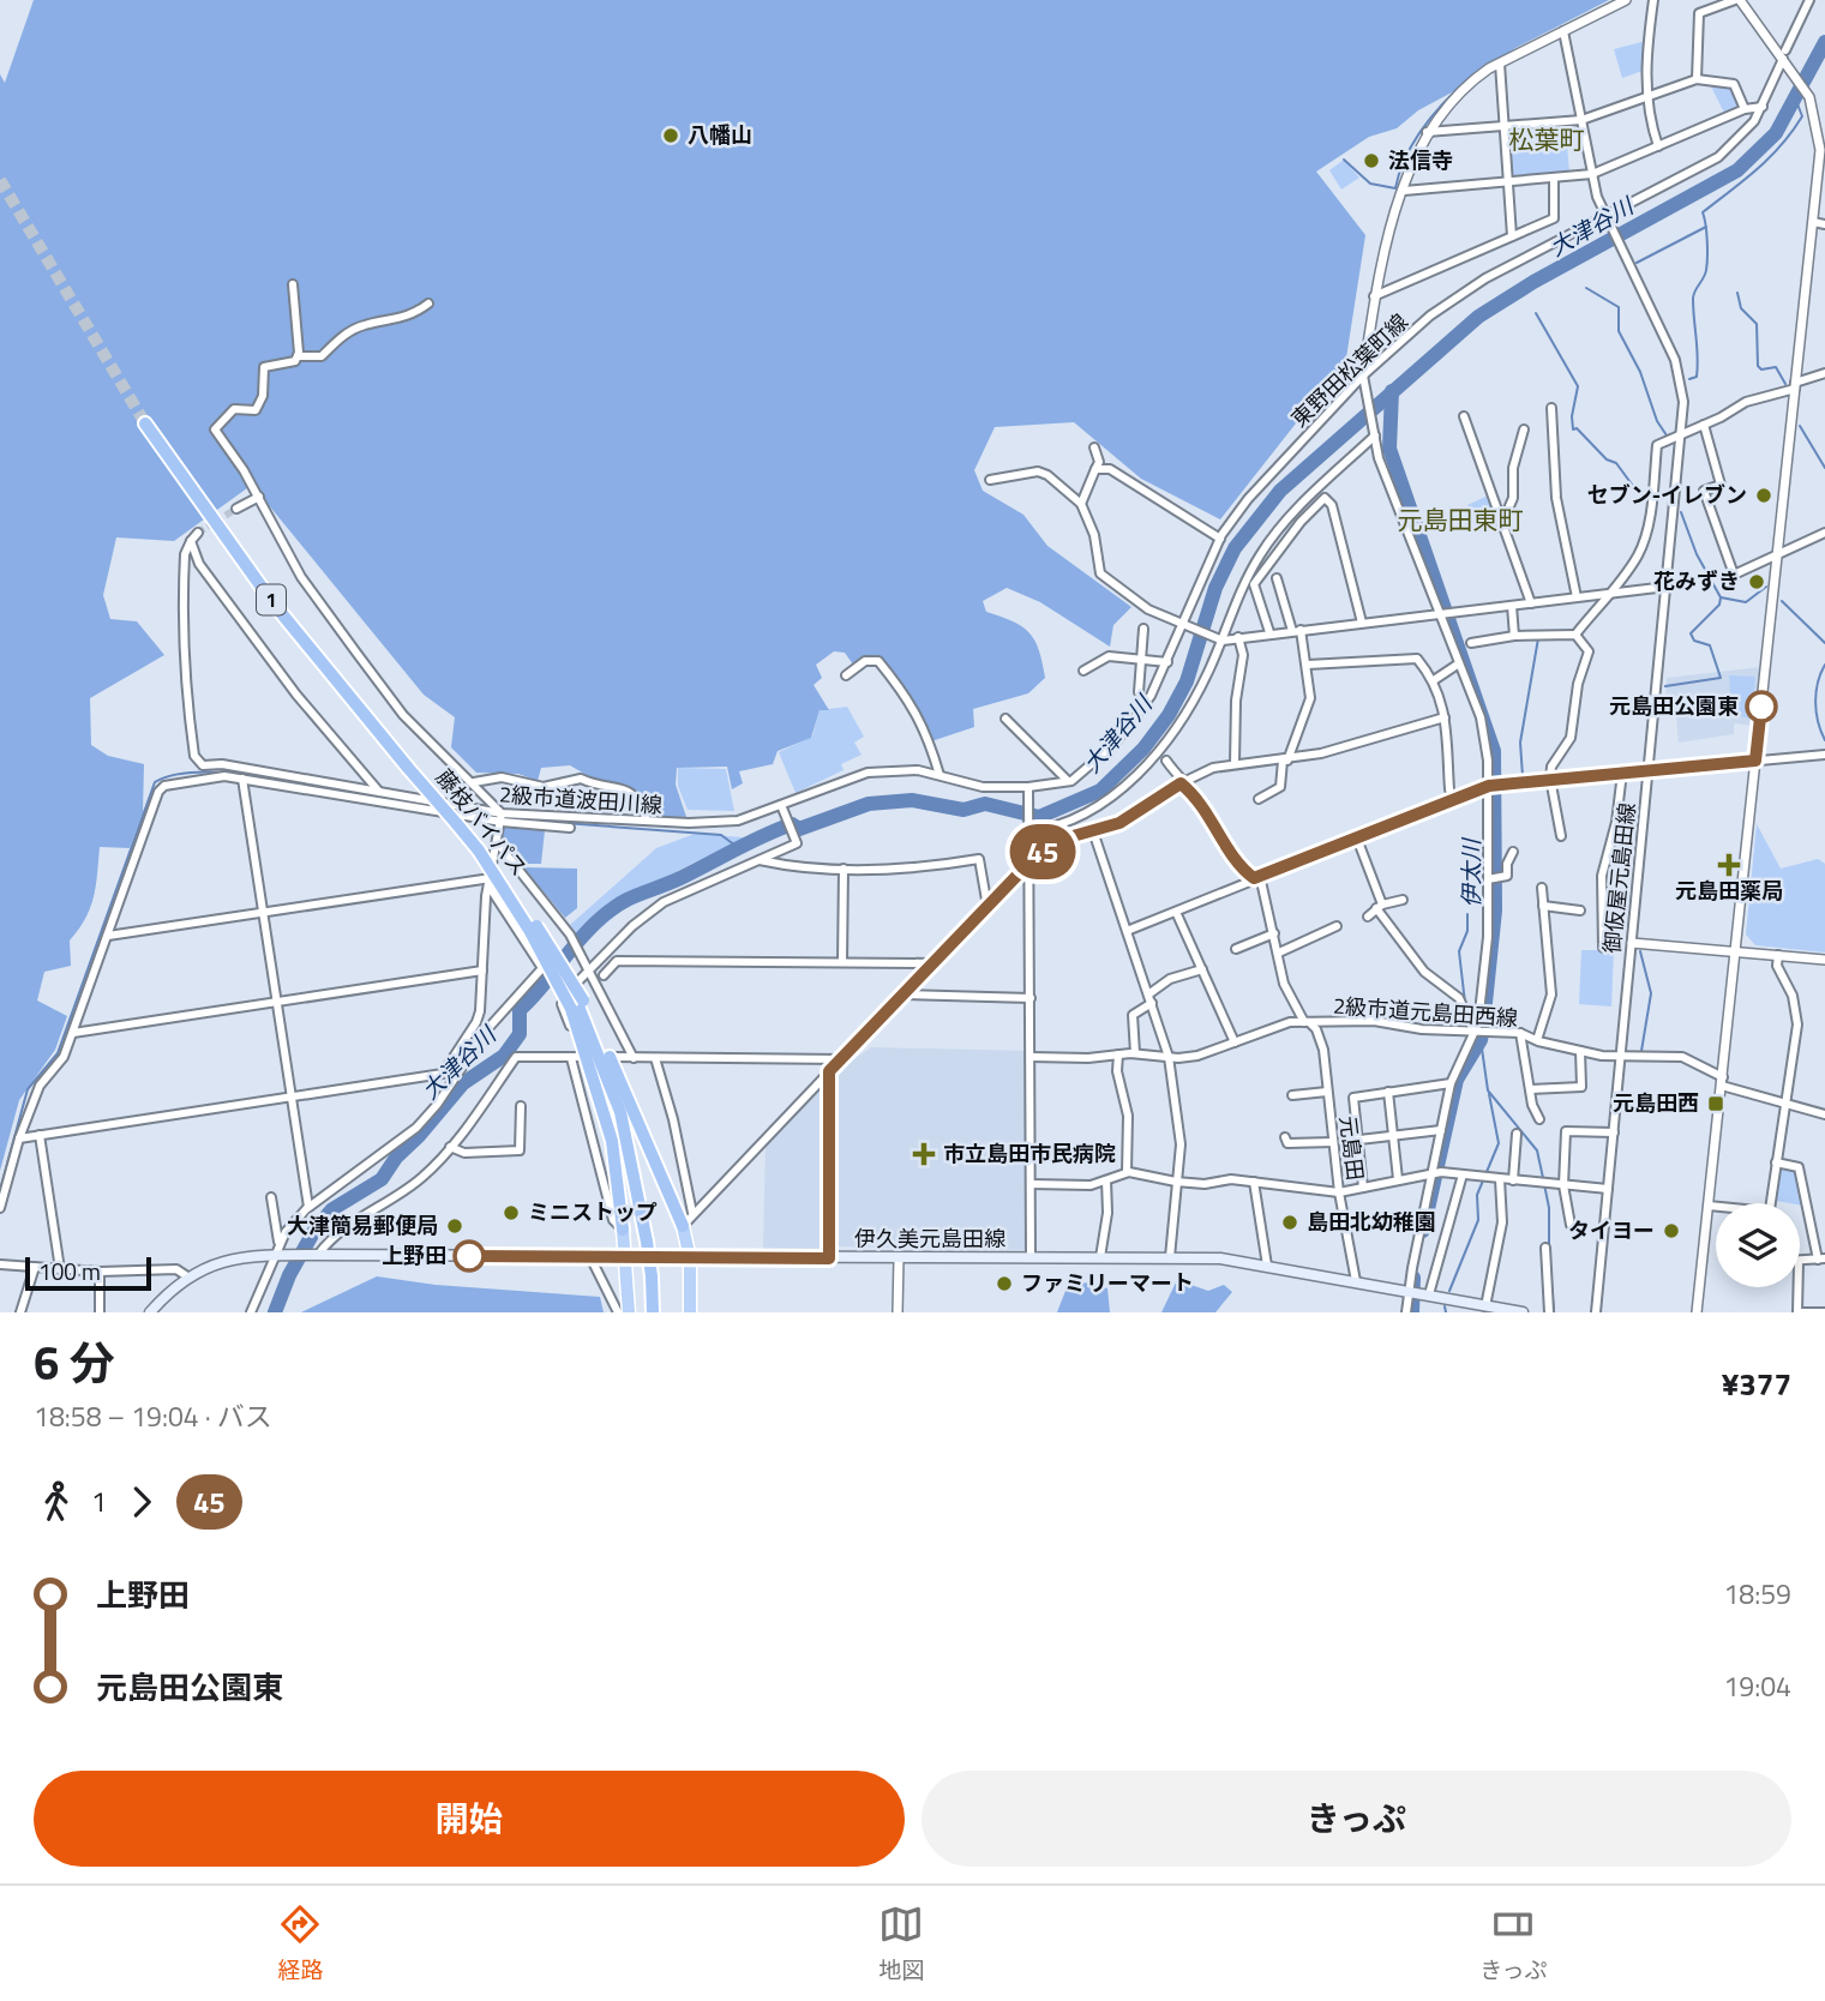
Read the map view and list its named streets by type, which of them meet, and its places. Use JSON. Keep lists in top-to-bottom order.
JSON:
{
  "streets": {
    "highway": ["1", "藤枝バイパス"],
    "main road": ["伊久美元島田線"],
    "street": [
      "東野田松葉町線",
      "2級市道波田川線",
      "御仮屋元島田線",
      "2級市道元島田西線",
      "元島田"
    ]
  },
  "crossings": [
    ["東野田松葉町線", "2級市道波田川線"],
    ["東野田松葉町線", "御仮屋元島田線"],
    ["1", "藤枝バイパス"],
    ["1", "伊久美元島田線"],
    ["御仮屋元島田線", "2級市道元島田西線"],
    ["2級市道元島田西線", "元島田"],
    ["元島田", "伊久美元島田線"]
  ],
  "districts": ["松葉町", "元島田東町"],
  "water": ["大津谷川", "伊太川"],
  "places": {
    "other": [
      "八幡山",
      "法信寺",
      "セブン-イレブン",
      "花みずき",
      "元島田公園東",
      "ミニストップ",
      "島田北幼稚園",
      "大津簡易郵便局",
      "タイヨー",
      "上野田",
      "ファミリーマート"
    ],
    "health": ["元島田薬局", "市立島田市民病院"],
    "transit": ["元島田西"]
  },
  "lines": ["bus line 45"],
  "scale_bar": "100 m",
  "page": {
    "on_map": "45",
    "scale": "100 m",
    "heading": ["6 分", "18:58 – 19:04 · バス", "¥377"],
    "legs": ["1", "45"],
    "list": [
      {
        "name": "上野田",
        "value": "18:59"
      },
      {
        "name": "元島田公園東",
        "value": "19:04"
      }
    ],
    "buttons": ["開始", "きっぷ"],
    "tabs": ["経路", "地図", "きっぷ"]
  }
}
